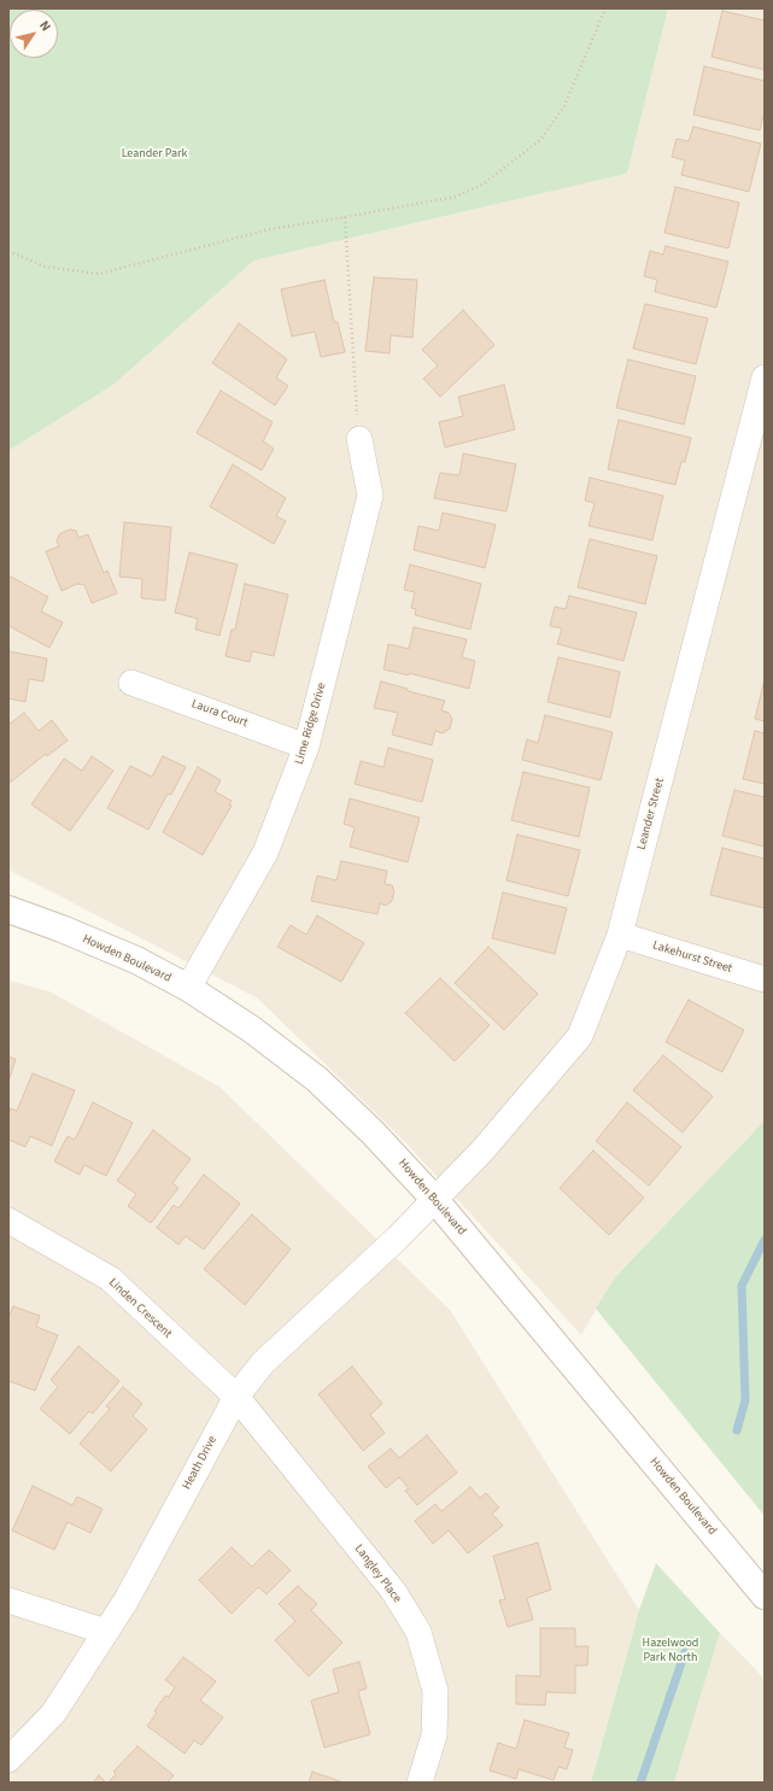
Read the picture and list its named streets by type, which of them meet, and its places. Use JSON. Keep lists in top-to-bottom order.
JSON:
{
  "streets": {
    "street": [
      "Laura Court",
      "Lime Ridge Drive",
      "Leander Street",
      "Lakehurst Street",
      "Howden Boulevard",
      "Linden Crescent",
      "Heath Drive",
      "Langley Place"
    ]
  },
  "crossings": [
    ["Laura Court", "Lime Ridge Drive"],
    ["Lime Ridge Drive", "Howden Boulevard"],
    ["Leander Street", "Lakehurst Street"],
    ["Leander Street", "Howden Boulevard"],
    ["Leander Street", "Heath Drive"],
    ["Howden Boulevard", "Heath Drive"],
    ["Linden Crescent", "Heath Drive"],
    ["Linden Crescent", "Langley Place"],
    ["Heath Drive", "Langley Place"]
  ],
  "parks": ["Leander Park", "Hazelwood Park North"],
  "north": "top right"
}
